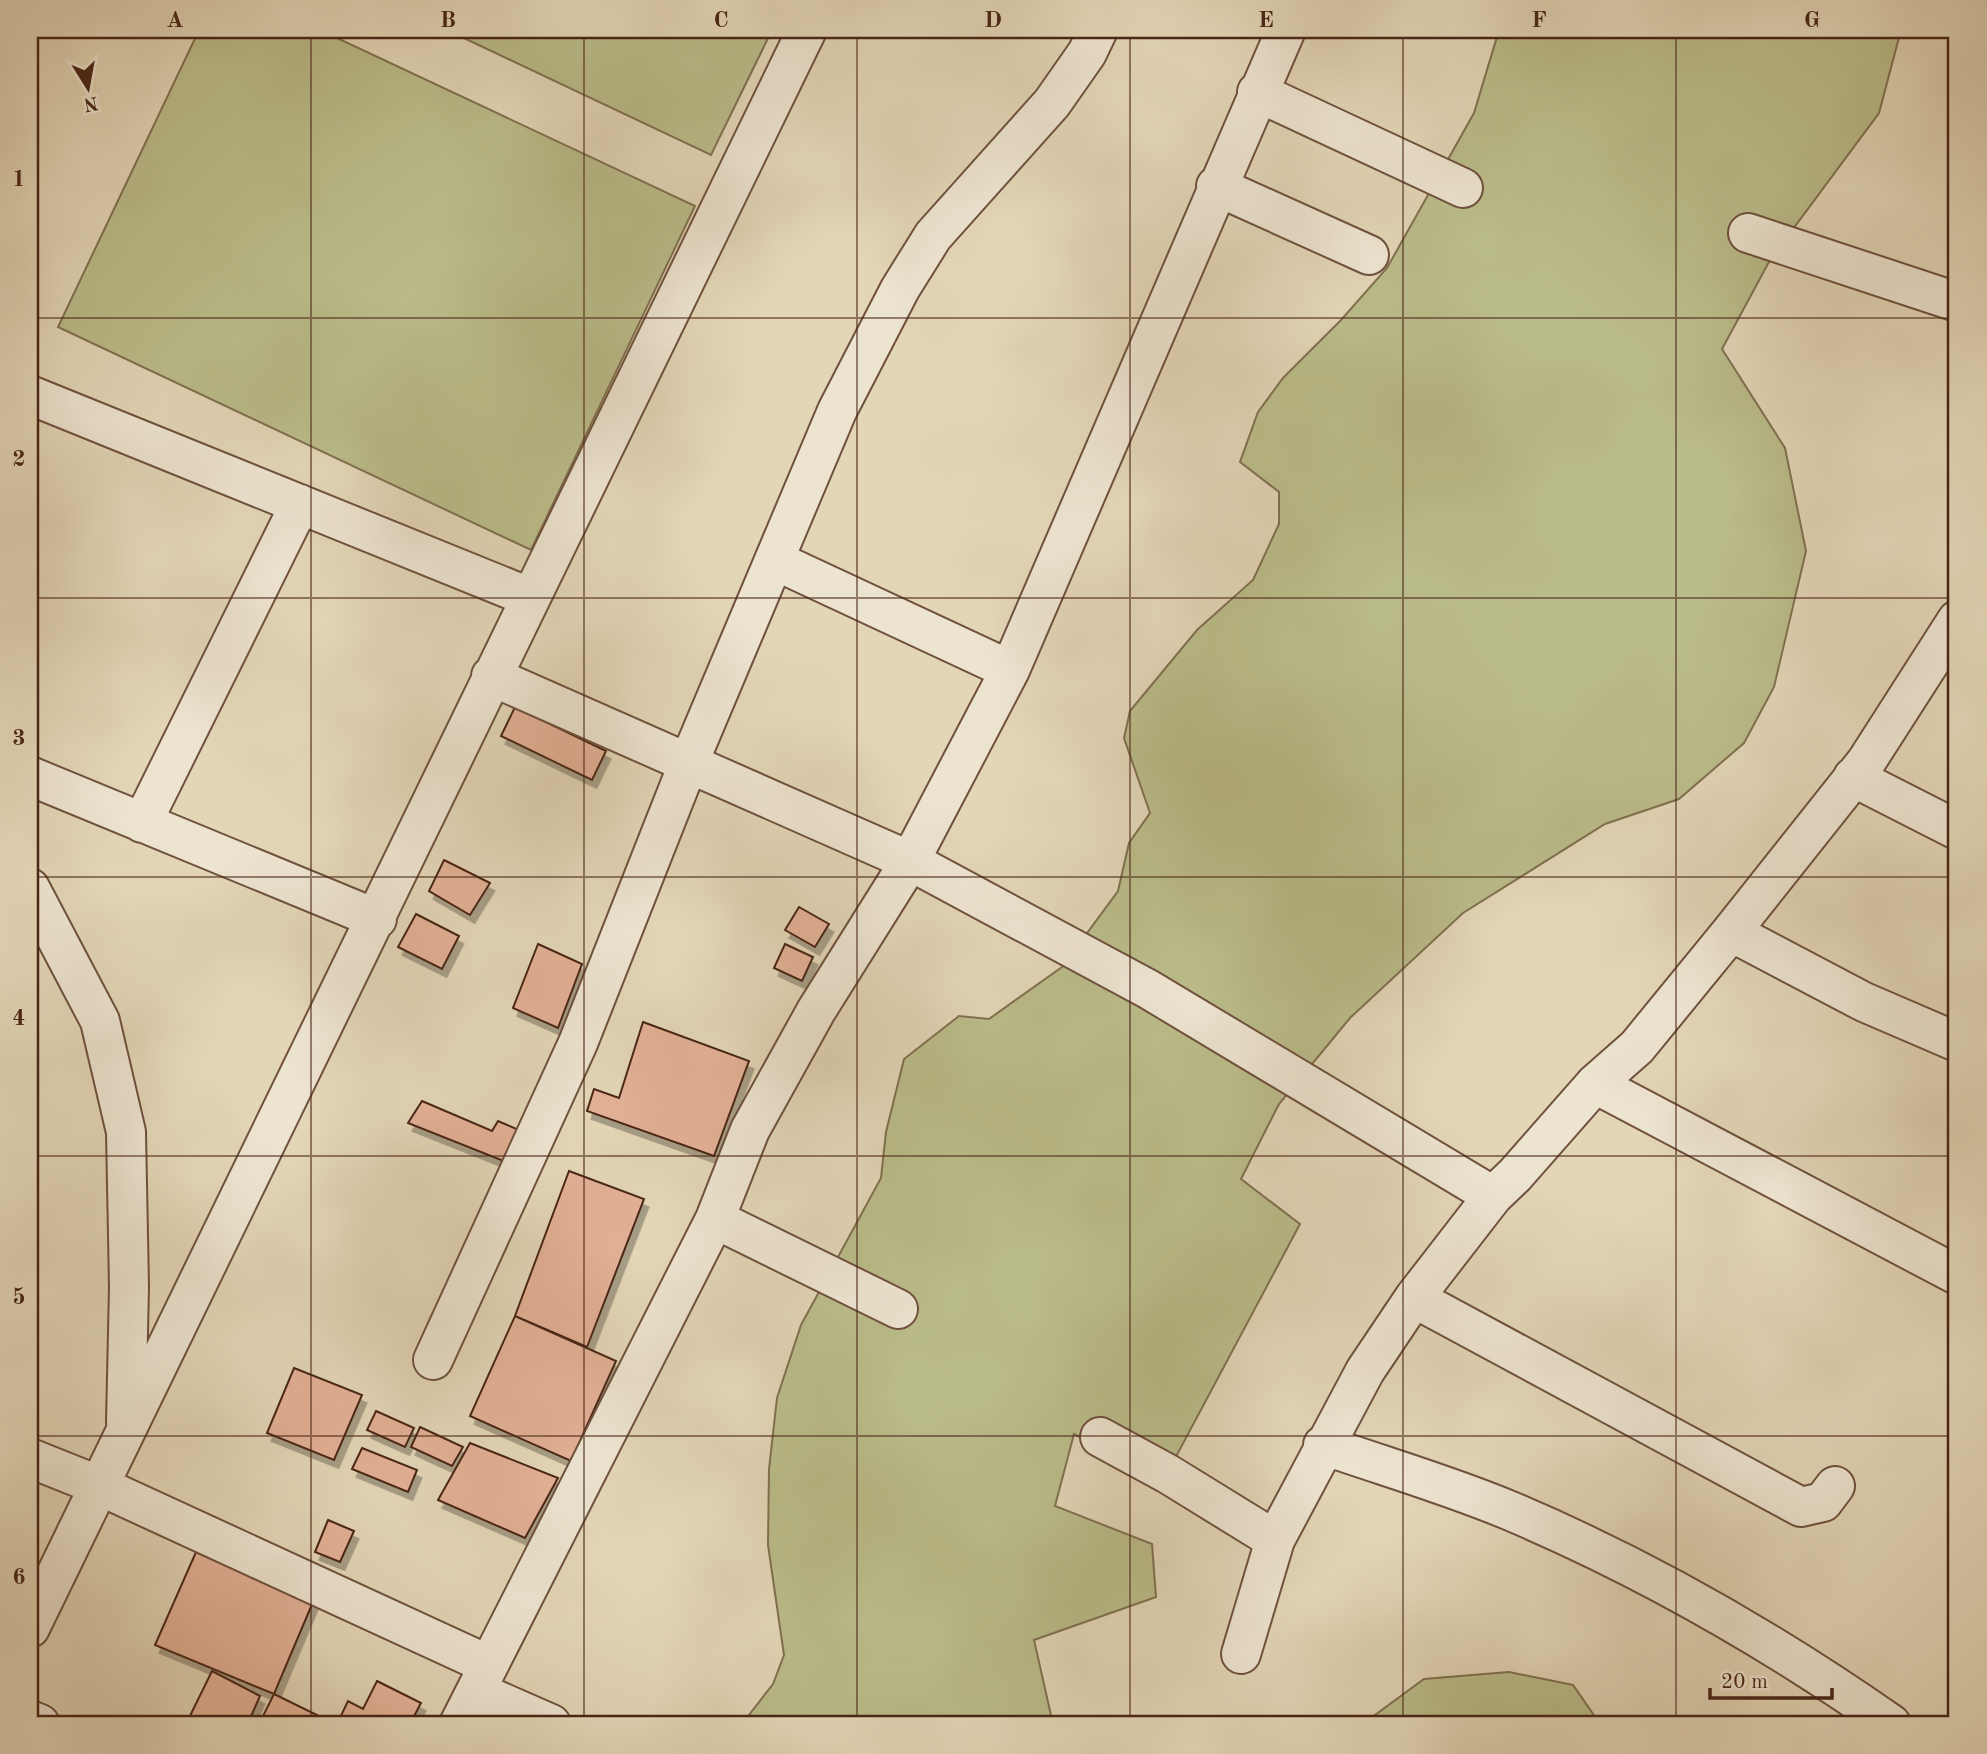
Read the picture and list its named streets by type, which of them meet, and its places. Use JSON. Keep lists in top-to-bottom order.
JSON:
{
  "scale_bar": "20 m",
  "north": "bottom",
  "grid": {
    "columns": [
      "A",
      "B",
      "C",
      "D",
      "E",
      "F",
      "G"
    ],
    "rows": [
      "1",
      "2",
      "3",
      "4",
      "5",
      "6"
    ]
  }
}
